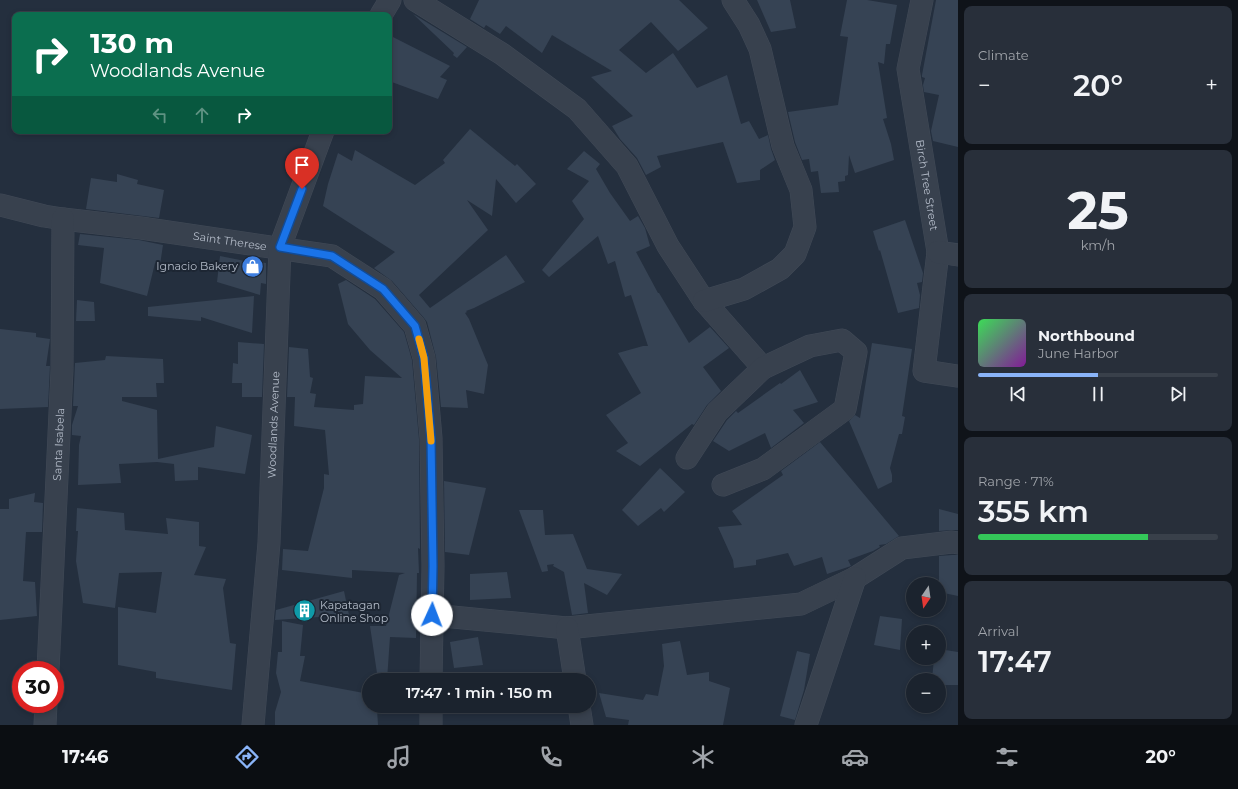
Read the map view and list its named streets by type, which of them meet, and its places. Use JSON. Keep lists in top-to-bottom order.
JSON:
{
  "streets": {
    "street": [
      "Birch Tree Street",
      "Saint Therese",
      "Woodlands Avenue",
      "Santa Isabela"
    ]
  },
  "crossings": [
    ["Saint Therese", "Woodlands Avenue"],
    ["Saint Therese", "Santa Isabela"]
  ],
  "places": {
    "shop": ["Ignacio Bakery"],
    "building": ["Kapatagan Online Shop"]
  },
  "north": "bottom",
  "page": {
    "tile": [
      "Climate",
      ["25", "km/h"],
      ["Range · 71%", "355 km"],
      ["Arrival", "17:47"]
    ],
    "turn": ["130 m", "Woodlands Avenue"],
    "heat": ["−", "20°", "+"],
    "song": ["Northbound", "June Harbor"],
    "map_buttons": ["+", "−"],
    "limit": "30",
    "trip": "17:47 · 1 min · 150 m",
    "tabs": ["17:46", "20°"]
  }
}
